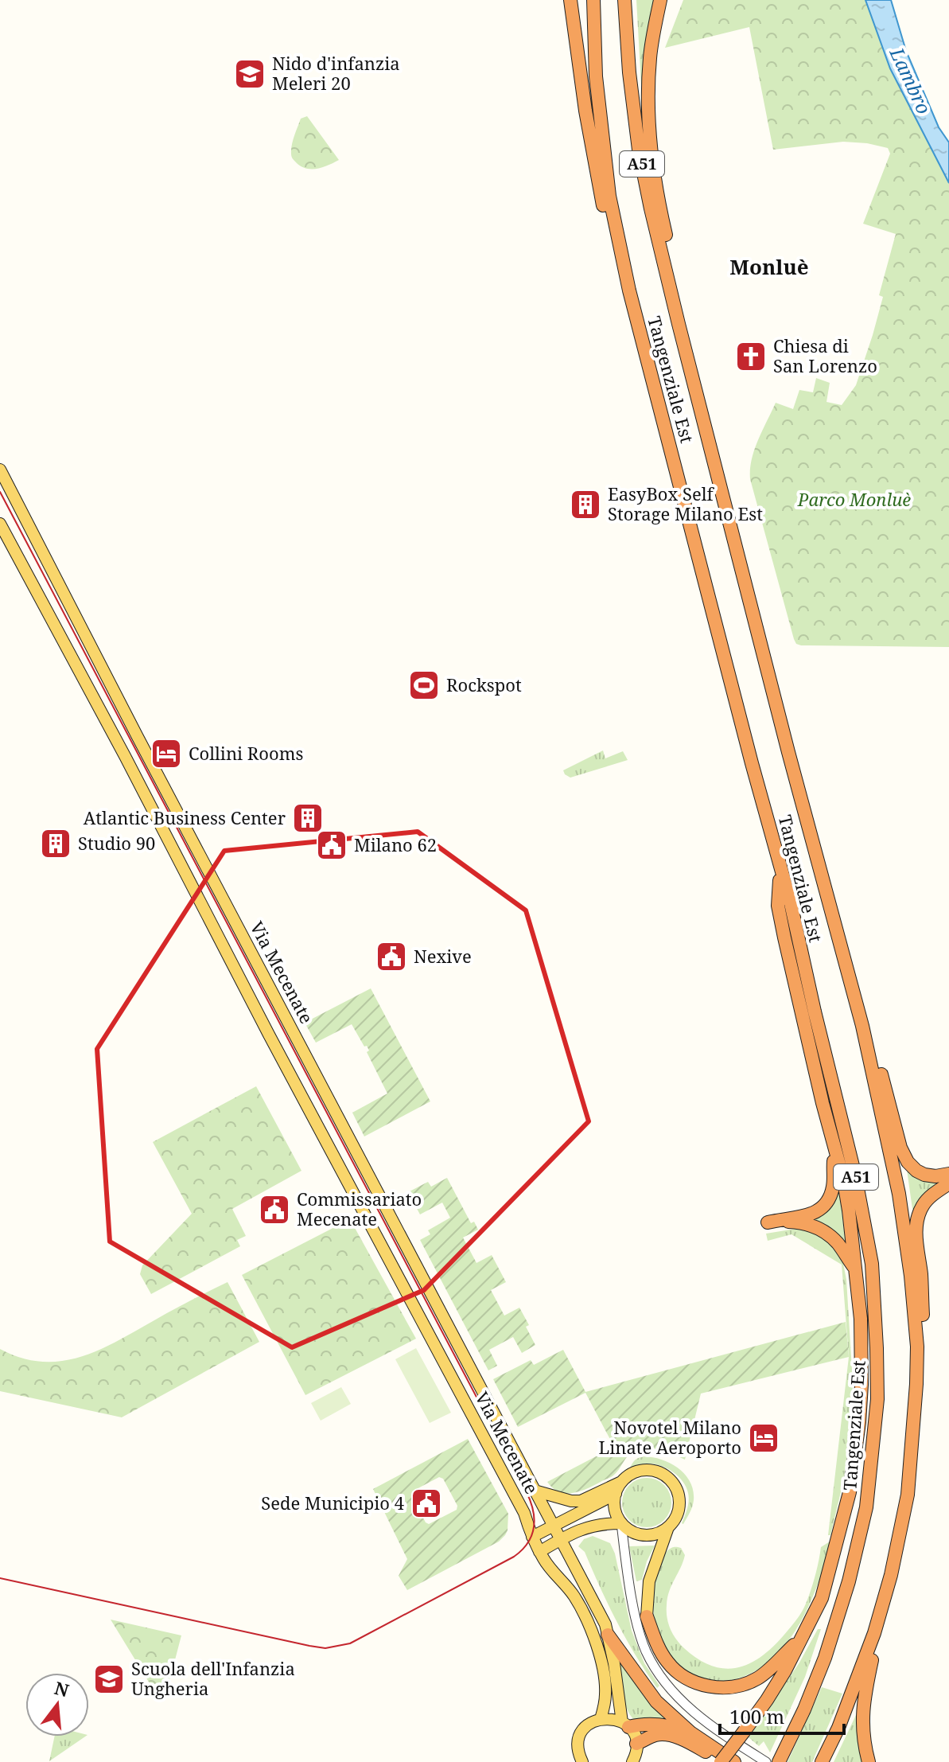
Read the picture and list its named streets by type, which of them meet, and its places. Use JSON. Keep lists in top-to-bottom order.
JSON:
{
  "streets": {
    "highway": ["A51", "Tangenziale Est"],
    "main road": ["Via Mecenate"]
  },
  "districts": ["Monluè"],
  "water": ["Lambro"],
  "parks": ["Parco Monluè"],
  "places": {
    "school or university": ["Nido d'infanzia Meleri 20", "Scuola dell'Infanzia Ungheria"],
    "church": ["Chiesa di San Lorenzo"],
    "building": ["EasyBox Self Storage Milano Est", "Atlantic Business Center", "Studio 90"],
    "sports": ["Rockspot"],
    "hotel": ["Collini Rooms", "Novotel Milano Linate Aeroporto"],
    "public building": [
      "Milano 62",
      "Nexive",
      "Commissariato Mecenate",
      "Sede Municipio 4"
    ]
  },
  "scale_bar": "100 m",
  "north": "top"
}
